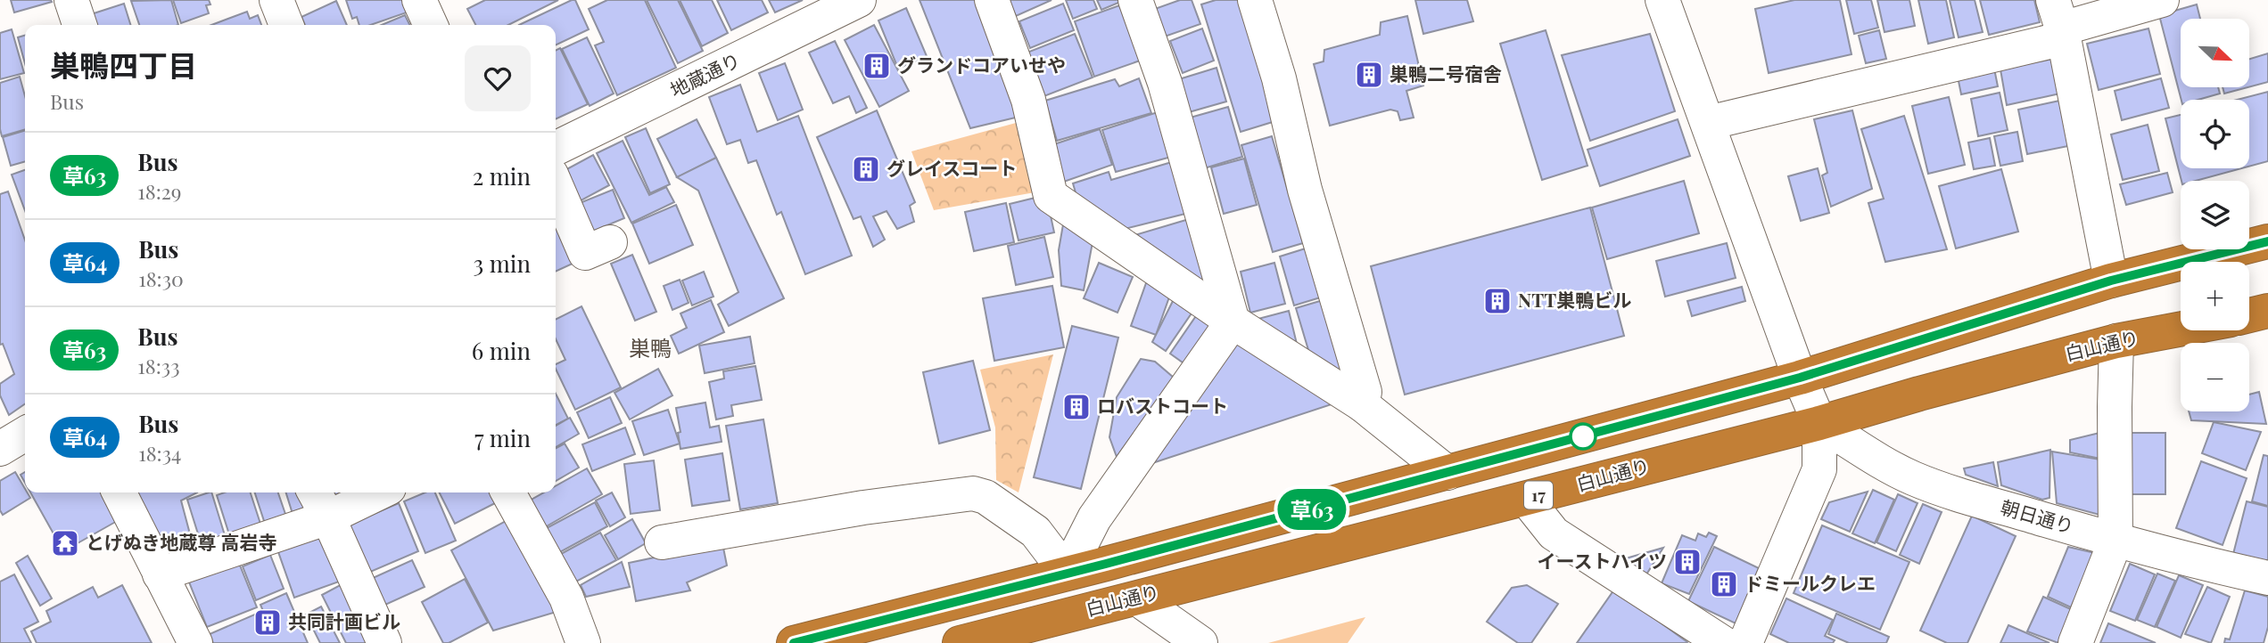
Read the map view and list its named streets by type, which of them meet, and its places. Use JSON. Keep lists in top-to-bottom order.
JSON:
{
  "streets": {
    "highway": ["白山通り", "17"],
    "street": ["地蔵通り", "朝日通り"]
  },
  "crossings": [
    ["白山通り", "朝日通り"]
  ],
  "districts": ["巣鴨"],
  "places": {
    "building": [
      "グランドコアいせや",
      "巣鴨二号宿舎",
      "グレイスコート",
      "NTT巣鴨ビル",
      "ロバストコート",
      "イーストハイツ",
      "ドミールクレエ",
      "共同計画ビル"
    ],
    "temple": ["とげぬき地蔵尊 高岩寺"]
  },
  "lines": ["bus line 草63"],
  "north": "bottom right",
  "page": {
    "on_map": "草63",
    "map_buttons": ["+", "−"],
    "heading": ["巣鴨四丁目", "Bus"],
    "list": [
      {
        "mark": "草63",
        "name": "Bus",
        "note": "18:29",
        "value": "2 min"
      },
      {
        "mark": "草64",
        "name": "Bus",
        "note": "18:30",
        "value": "3 min"
      },
      {
        "mark": "草63",
        "name": "Bus",
        "note": "18:33",
        "value": "6 min"
      },
      {
        "mark": "草64",
        "name": "Bus",
        "note": "18:34",
        "value": "7 min"
      }
    ]
  }
}
